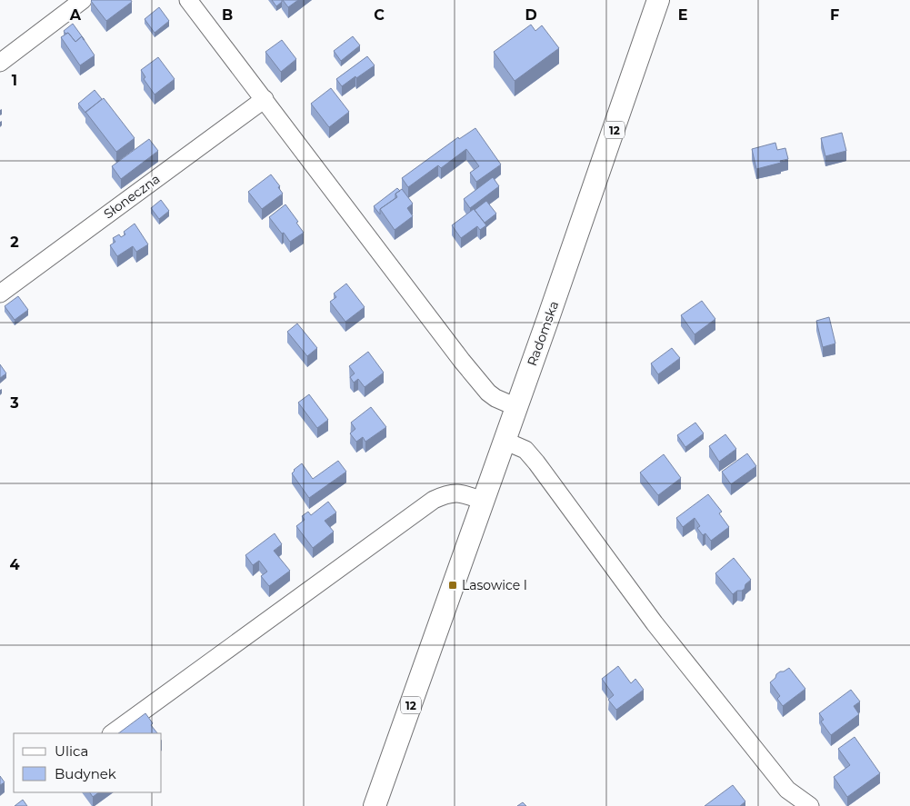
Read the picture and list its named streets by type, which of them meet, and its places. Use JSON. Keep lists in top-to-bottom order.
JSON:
{
  "streets": {
    "main road": ["12", "Radomska"],
    "street": ["Słoneczna"]
  },
  "crossings": [
    ["12", "Radomska"]
  ],
  "places": {
    "transit": ["Lasowice I"]
  },
  "legend": ["Ulica", "Budynek"],
  "grid": {
    "columns": [
      "A",
      "B",
      "C",
      "D",
      "E",
      "F"
    ],
    "rows": [
      "1",
      "2",
      "3",
      "4"
    ]
  }
}
